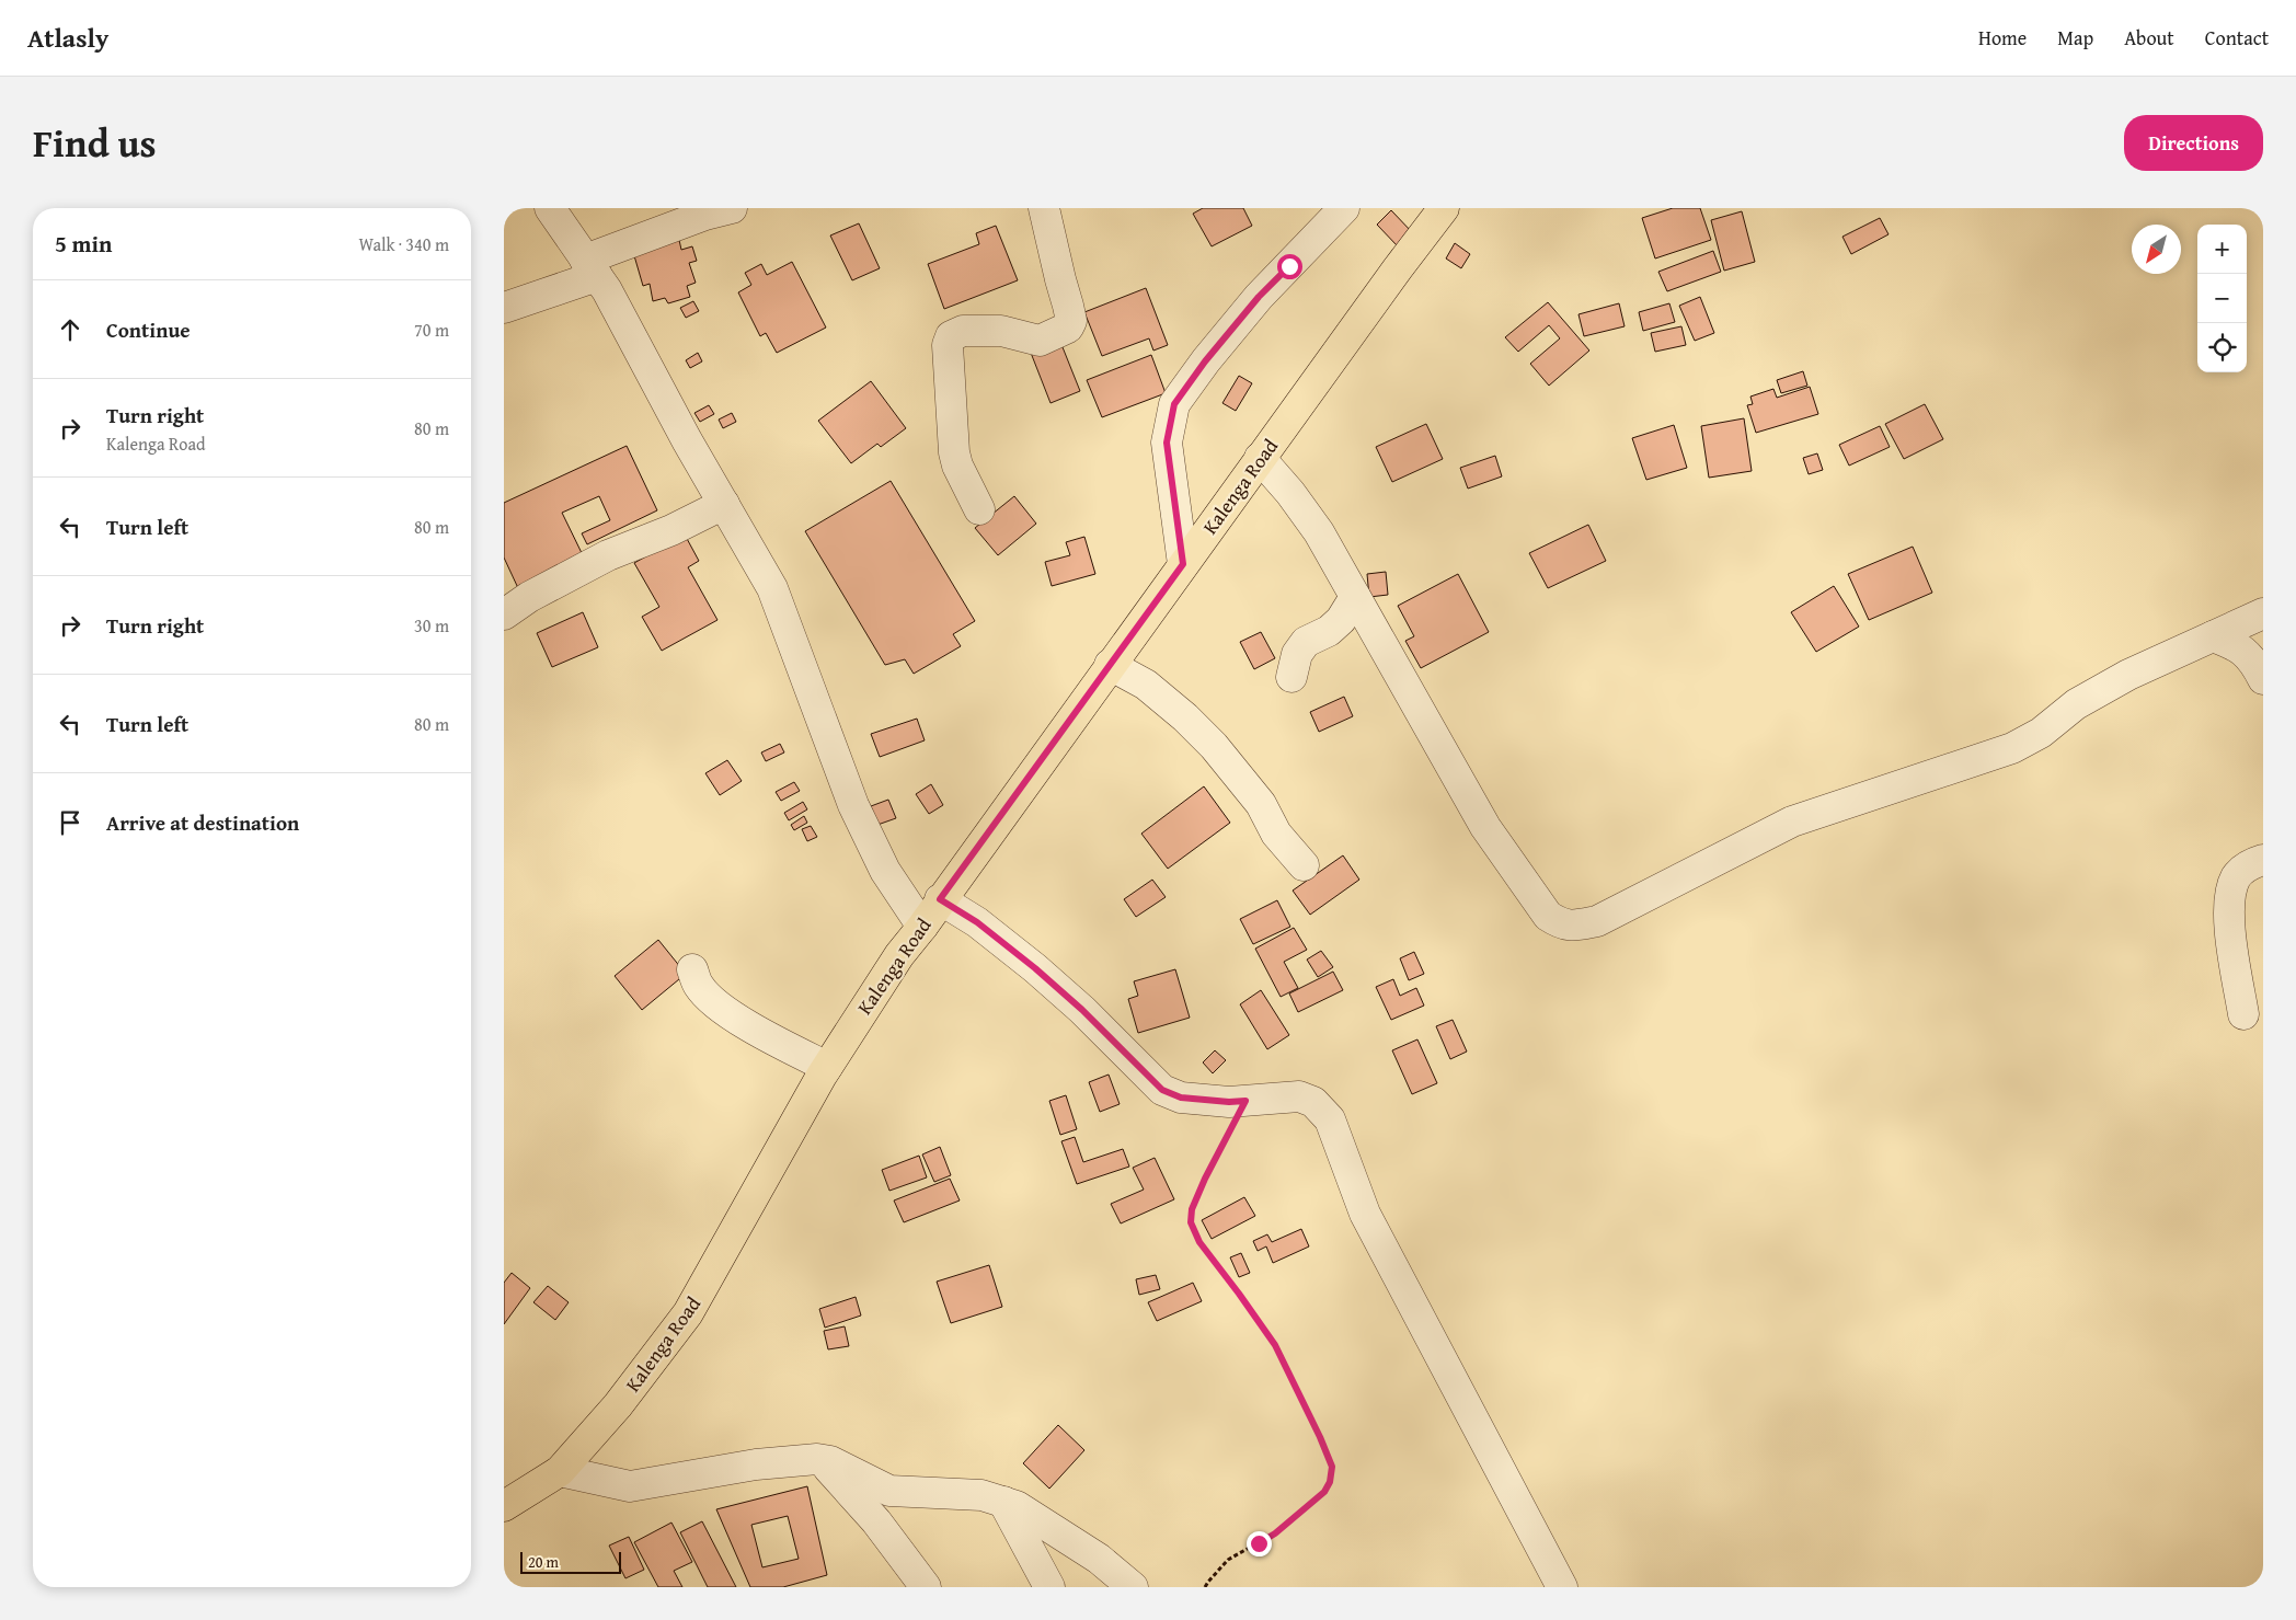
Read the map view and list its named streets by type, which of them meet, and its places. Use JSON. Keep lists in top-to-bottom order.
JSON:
{
  "streets": {
    "main road": ["Kalenga Road"]
  },
  "scale_bar": "20 m",
  "north": "bottom left",
  "page": {
    "header": "Atlasly",
    "nav": [
      "Home",
      "Map",
      "About",
      "Contact"
    ],
    "title": "Find us",
    "buttons": "Directions",
    "heading": ["5 min", "Walk · 340 m"],
    "map_buttons": ["+", "−"],
    "list": [
      ["Continue", "70 m"],
      ["Turn right", "Kalenga Road", "80 m"],
      ["Turn left", "80 m"],
      ["Turn right", "30 m"],
      ["Turn left", "80 m"],
      "Arrive at destination"
    ],
    "scale": "20 m"
  }
}
